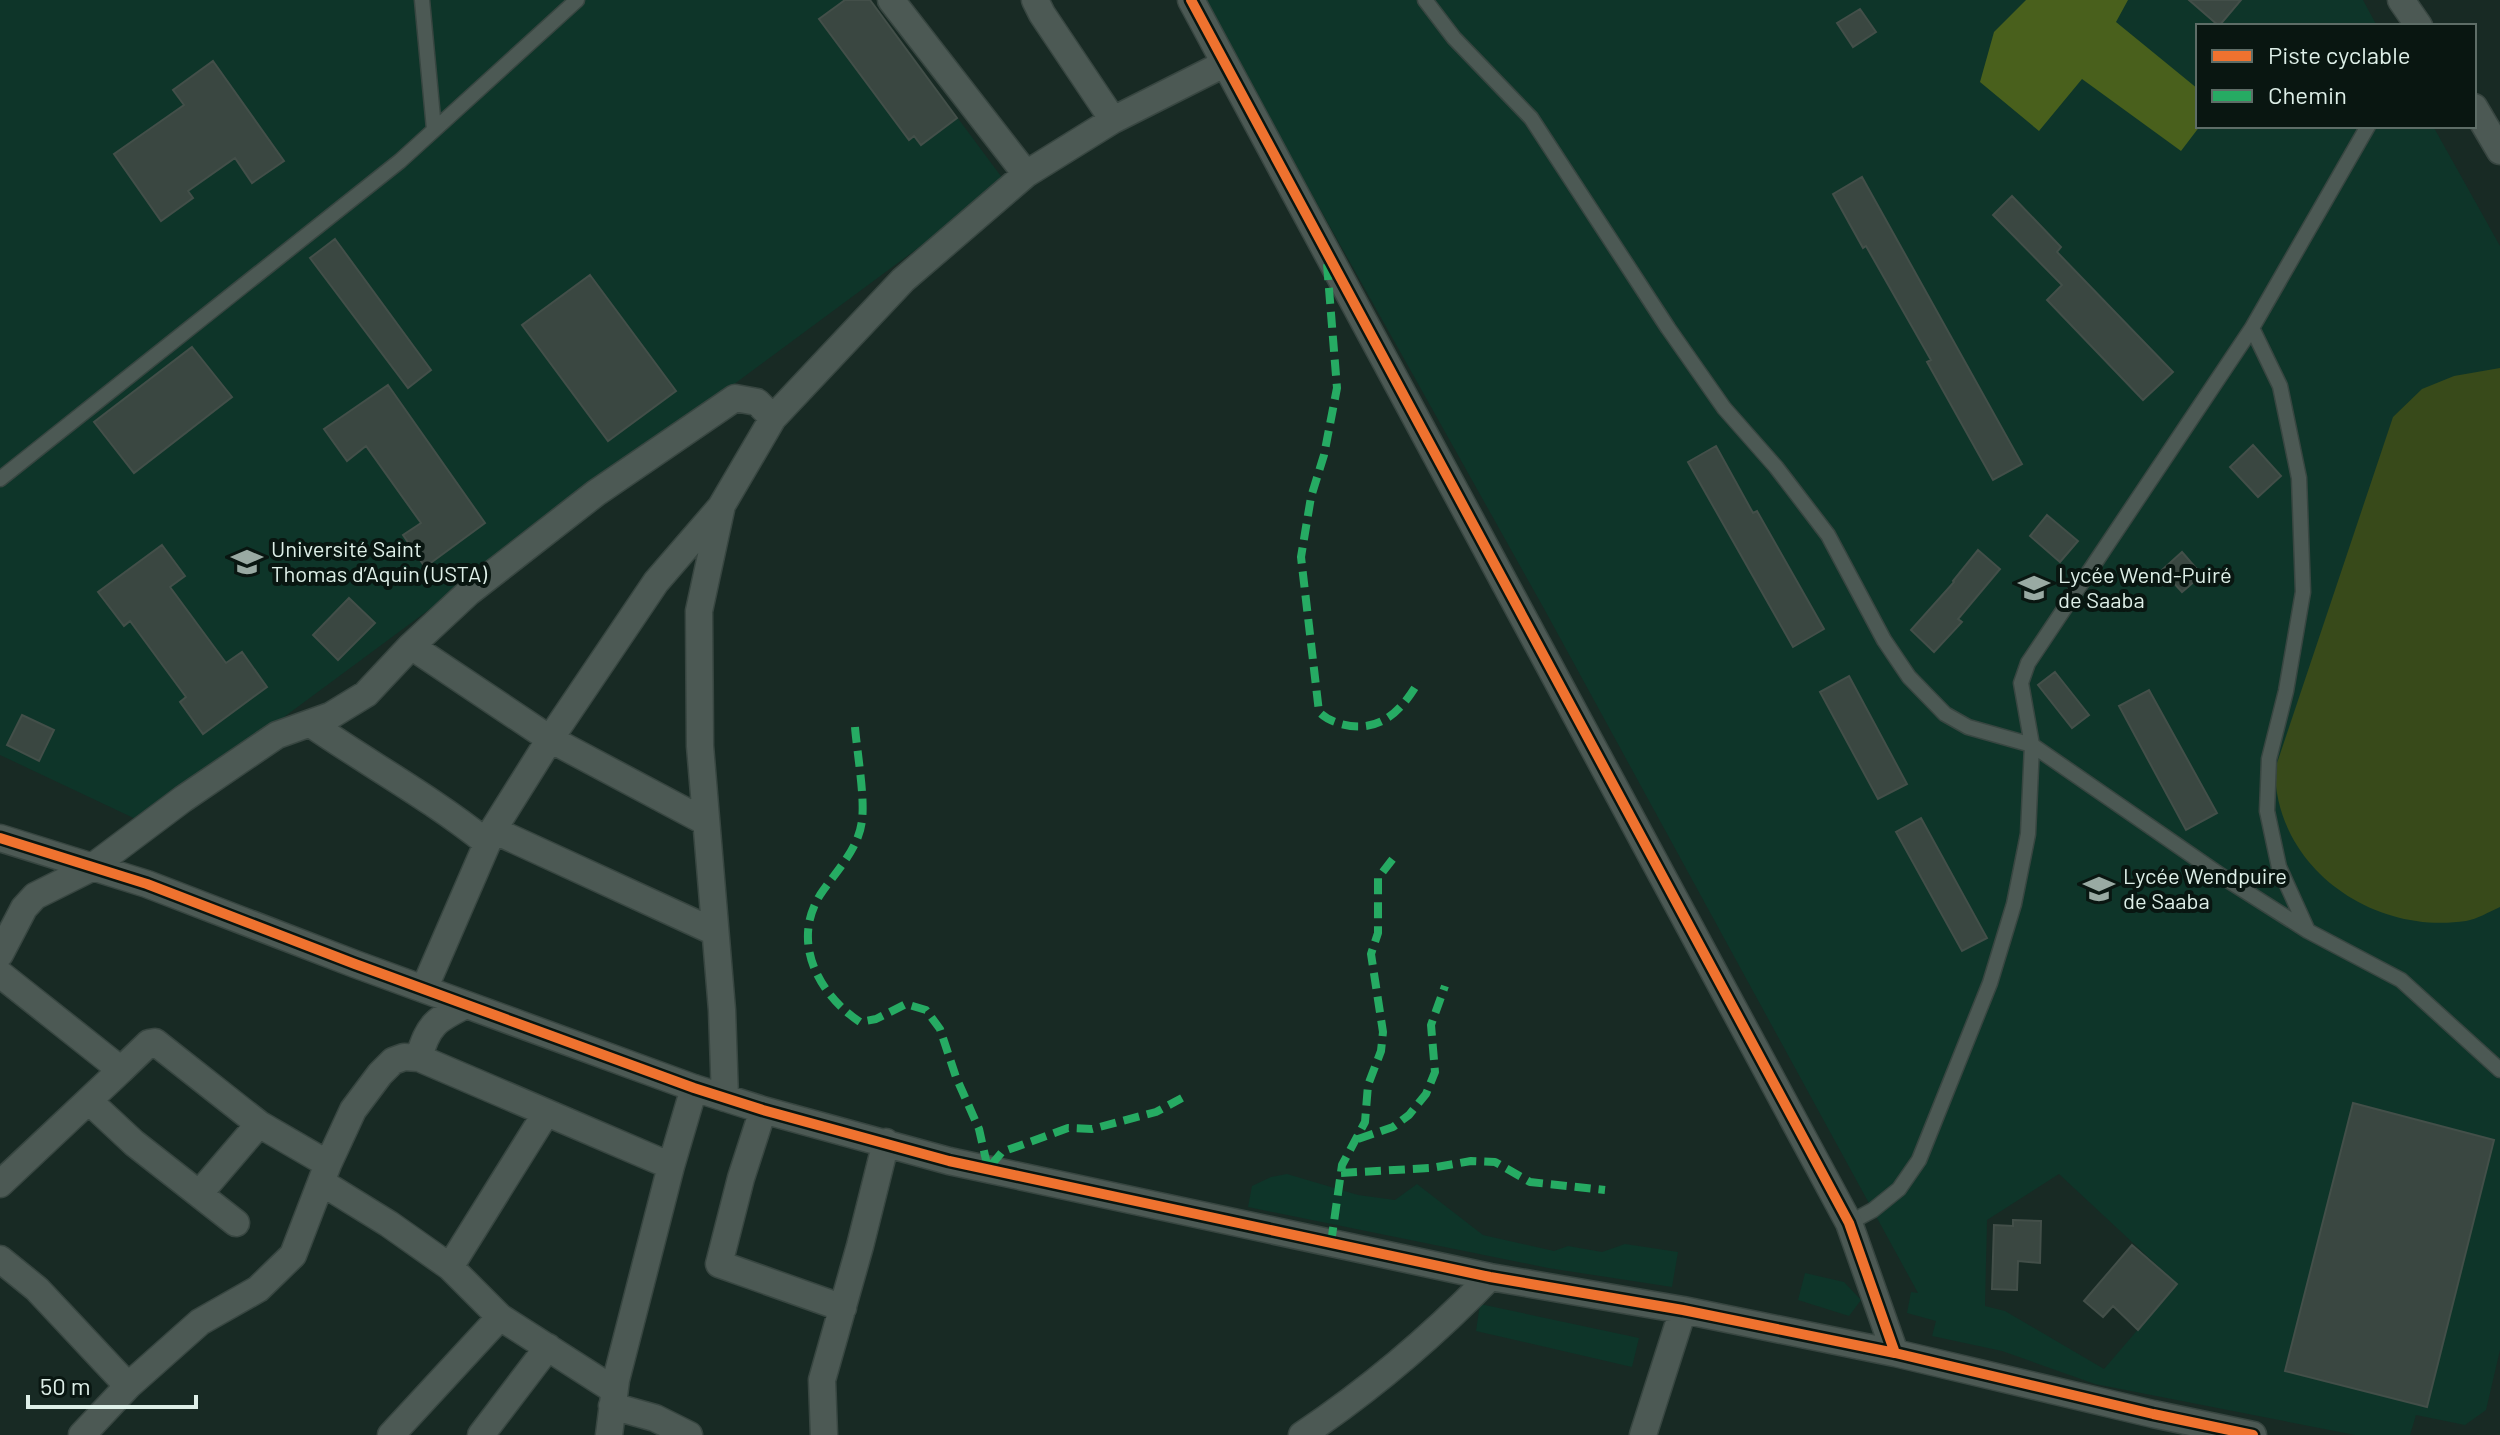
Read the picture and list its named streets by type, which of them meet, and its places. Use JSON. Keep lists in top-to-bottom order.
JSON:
{
  "places": {
    "school or university": ["Université Saint Thomas d’Aquin (USTA)", "Lycée Wend-Puiré de Saaba", "Lycée Wendpuire de Saaba"]
  },
  "legend": ["Piste cyclable", "Chemin"],
  "scale_bar": "50 m"
}
